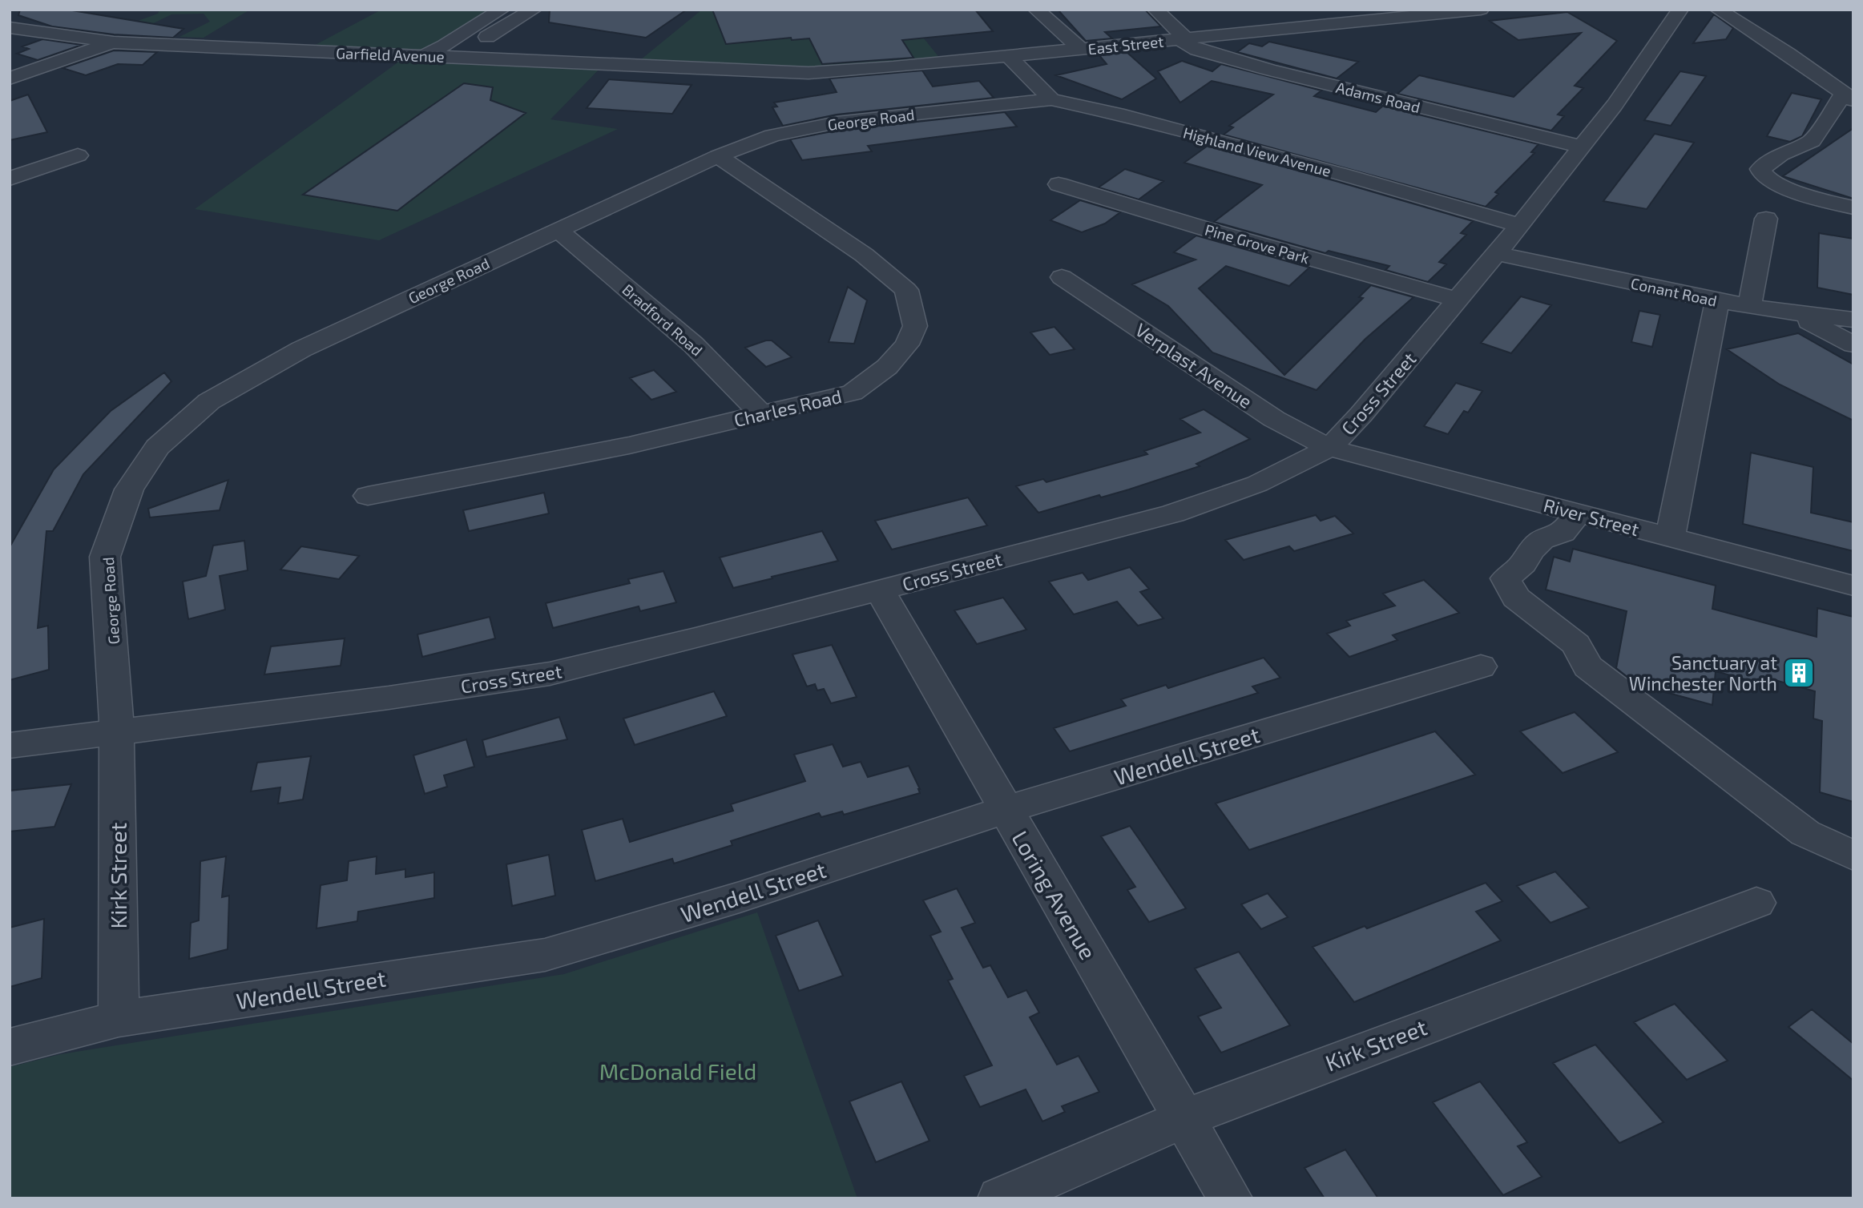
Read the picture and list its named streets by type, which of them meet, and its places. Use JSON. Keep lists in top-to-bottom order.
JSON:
{
  "streets": {
    "street": [
      "East Street",
      "Garfield Avenue",
      "Adams Road",
      "George Road",
      "Highland View Avenue",
      "Pine Grove Park",
      "Conant Road",
      "Bradford Road",
      "Verplast Avenue",
      "Cross Street",
      "Charles Road",
      "River Street",
      "Wendell Street",
      "Kirk Street",
      "Loring Avenue"
    ]
  },
  "crossings": [
    ["East Street", "Garfield Avenue"],
    ["East Street", "Adams Road"],
    ["Adams Road", "Cross Street"],
    ["George Road", "Highland View Avenue"],
    ["George Road", "Bradford Road"],
    ["George Road", "Cross Street"],
    ["George Road", "Charles Road"],
    ["George Road", "Kirk Street"],
    ["Highland View Avenue", "Cross Street"],
    ["Pine Grove Park", "Cross Street"],
    ["Conant Road", "Cross Street"],
    ["Bradford Road", "Charles Road"],
    ["Verplast Avenue", "Cross Street"],
    ["Verplast Avenue", "River Street"],
    ["Cross Street", "River Street"],
    ["Cross Street", "Kirk Street"],
    ["Cross Street", "Loring Avenue"],
    ["Wendell Street", "Kirk Street"],
    ["Wendell Street", "Loring Avenue"],
    ["Kirk Street", "Loring Avenue"]
  ],
  "parks": ["McDonald Field"],
  "places": {
    "building": ["Sanctuary at Winchester North"]
  }
}
